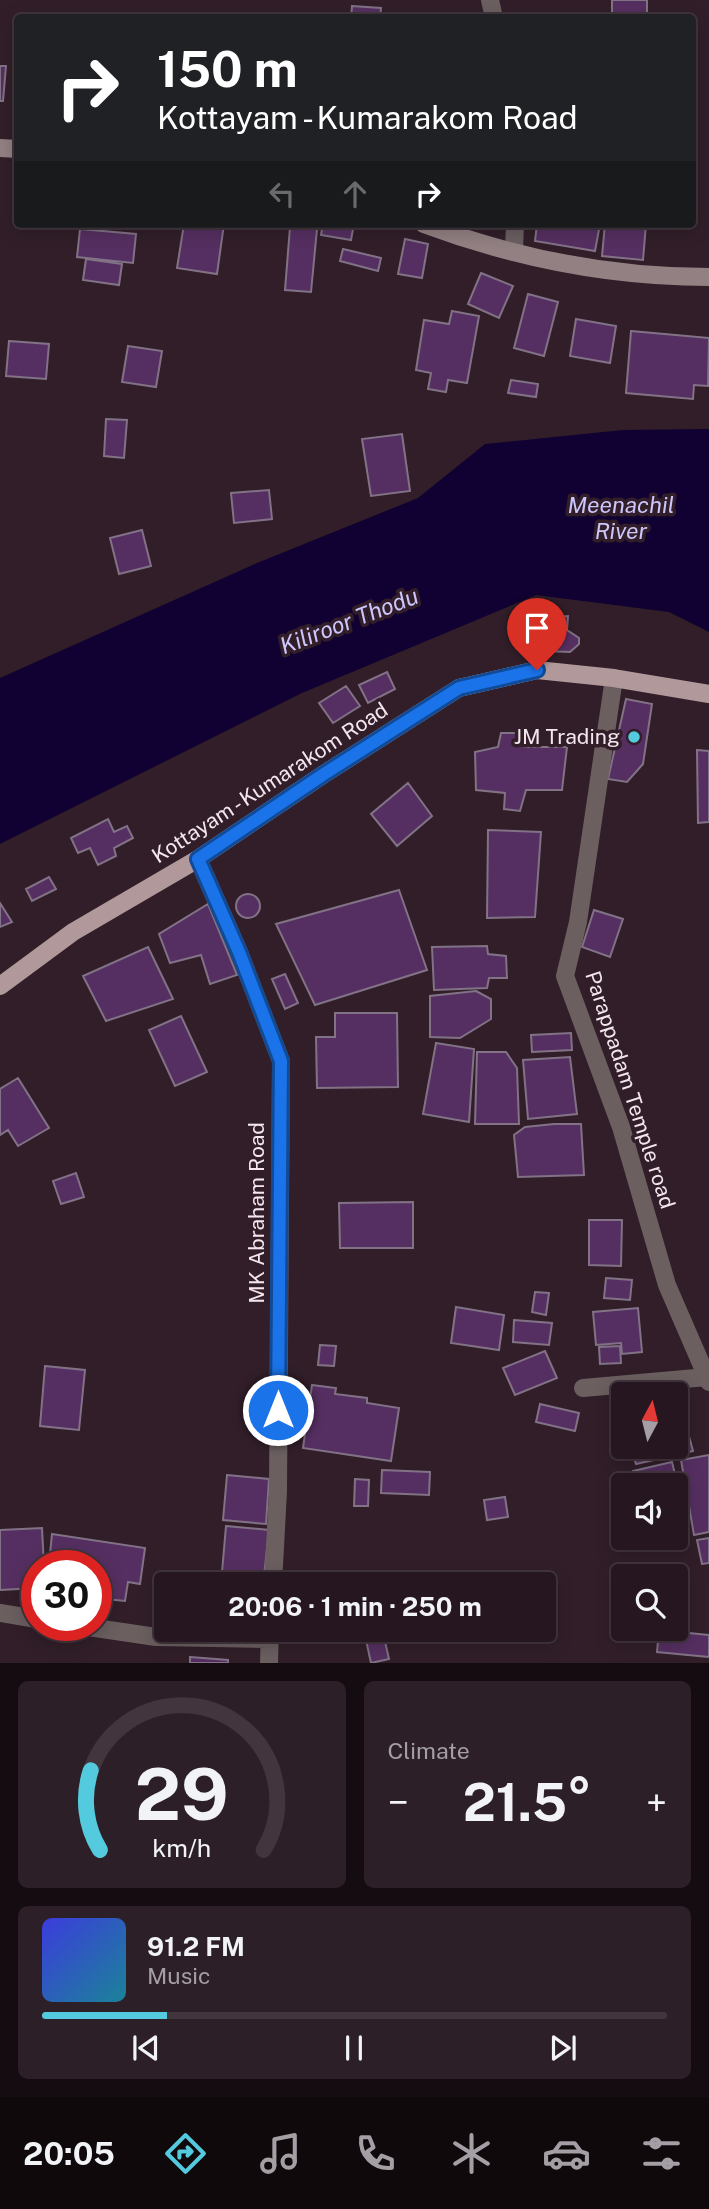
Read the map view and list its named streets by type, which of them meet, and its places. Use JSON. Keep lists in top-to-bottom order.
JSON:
{
  "streets": {
    "main road": ["Kottayam - Kumarakom Road"],
    "street": ["Parappadam Temple road", "MK Abraham Road"]
  },
  "crossings": [
    ["Kottayam - Kumarakom Road", "Parappadam Temple road"],
    ["Kottayam - Kumarakom Road", "MK Abraham Road"]
  ],
  "water": ["Meenachil River", "Kiliroor Thodu"],
  "places": ["JM Trading"],
  "north": "top",
  "page": {
    "turn": ["150 m", "Kottayam - Kumarakom Road"],
    "limit": "30",
    "trip": "20:06 · 1 min · 250 m",
    "tile": "Climate",
    "heat": ["−", "21.5°", "+"],
    "song": ["91.2 FM", "Music"],
    "tabs": "20:05",
    "gauge": ["29", "km/h"]
  }
}
